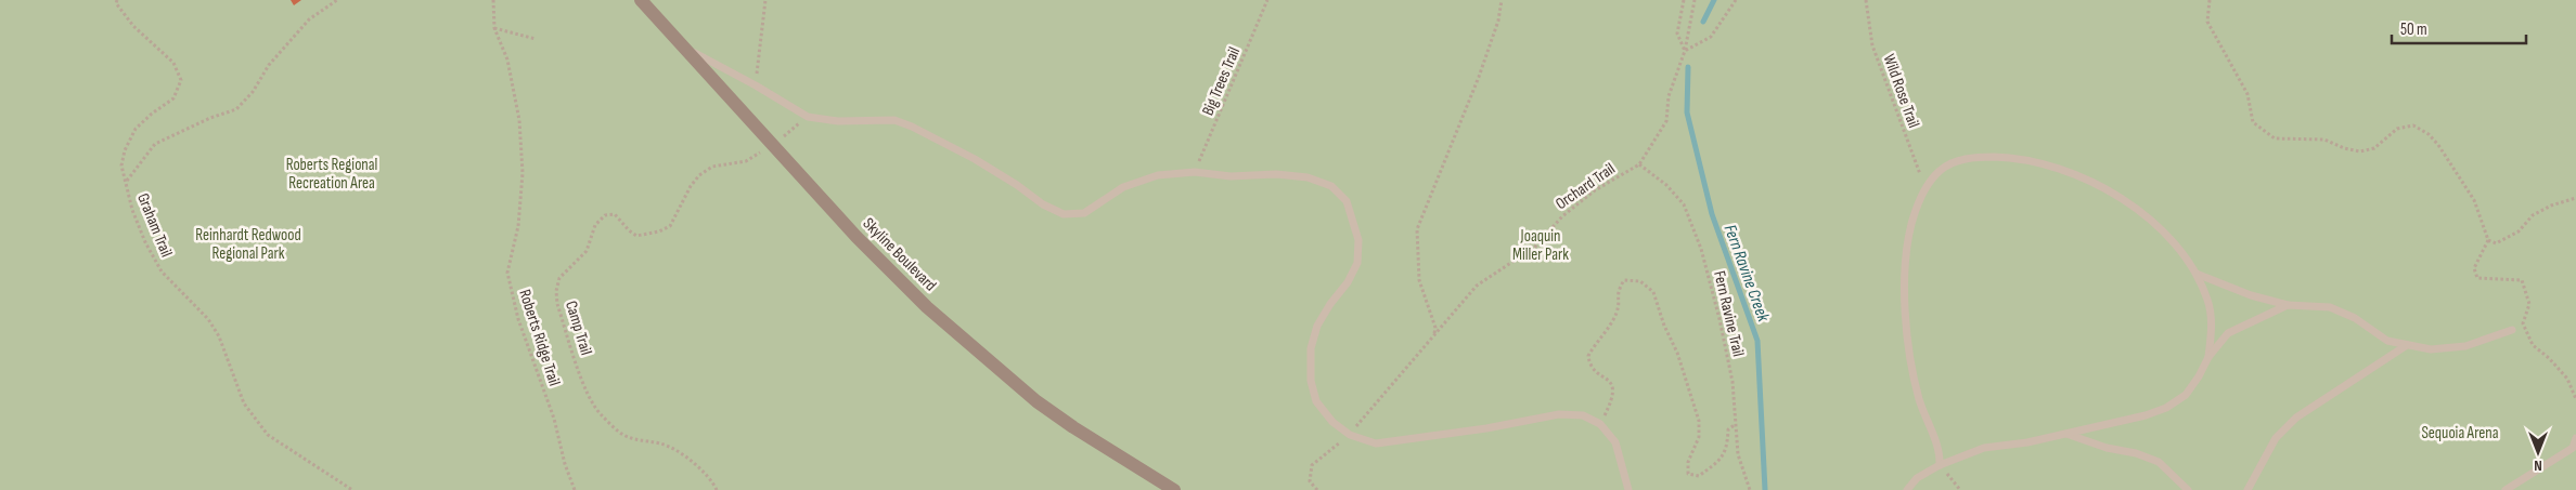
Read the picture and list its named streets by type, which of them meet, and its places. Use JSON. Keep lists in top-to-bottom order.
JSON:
{
  "streets": {
    "main road": ["Skyline Boulevard"],
    "path": [
      "Big Trees Trail",
      "Wild Rose Trail",
      "Orchard Trail",
      "Graham Trail",
      "Fern Ravine Trail",
      "Camp Trail",
      "Roberts Ridge Trail"
    ]
  },
  "crossings": [
    ["Orchard Trail", "Fern Ravine Trail"],
    ["Skyline Boulevard", "Camp Trail"]
  ],
  "water": ["Fern Ravine Creek"],
  "parks": [
    "Roberts Regional Recreation Area",
    "Reinhardt Redwood Regional Park",
    "Joaquin Miller Park",
    "Sequoia Arena"
  ],
  "scale_bar": "50 m",
  "north": "bottom"
}
